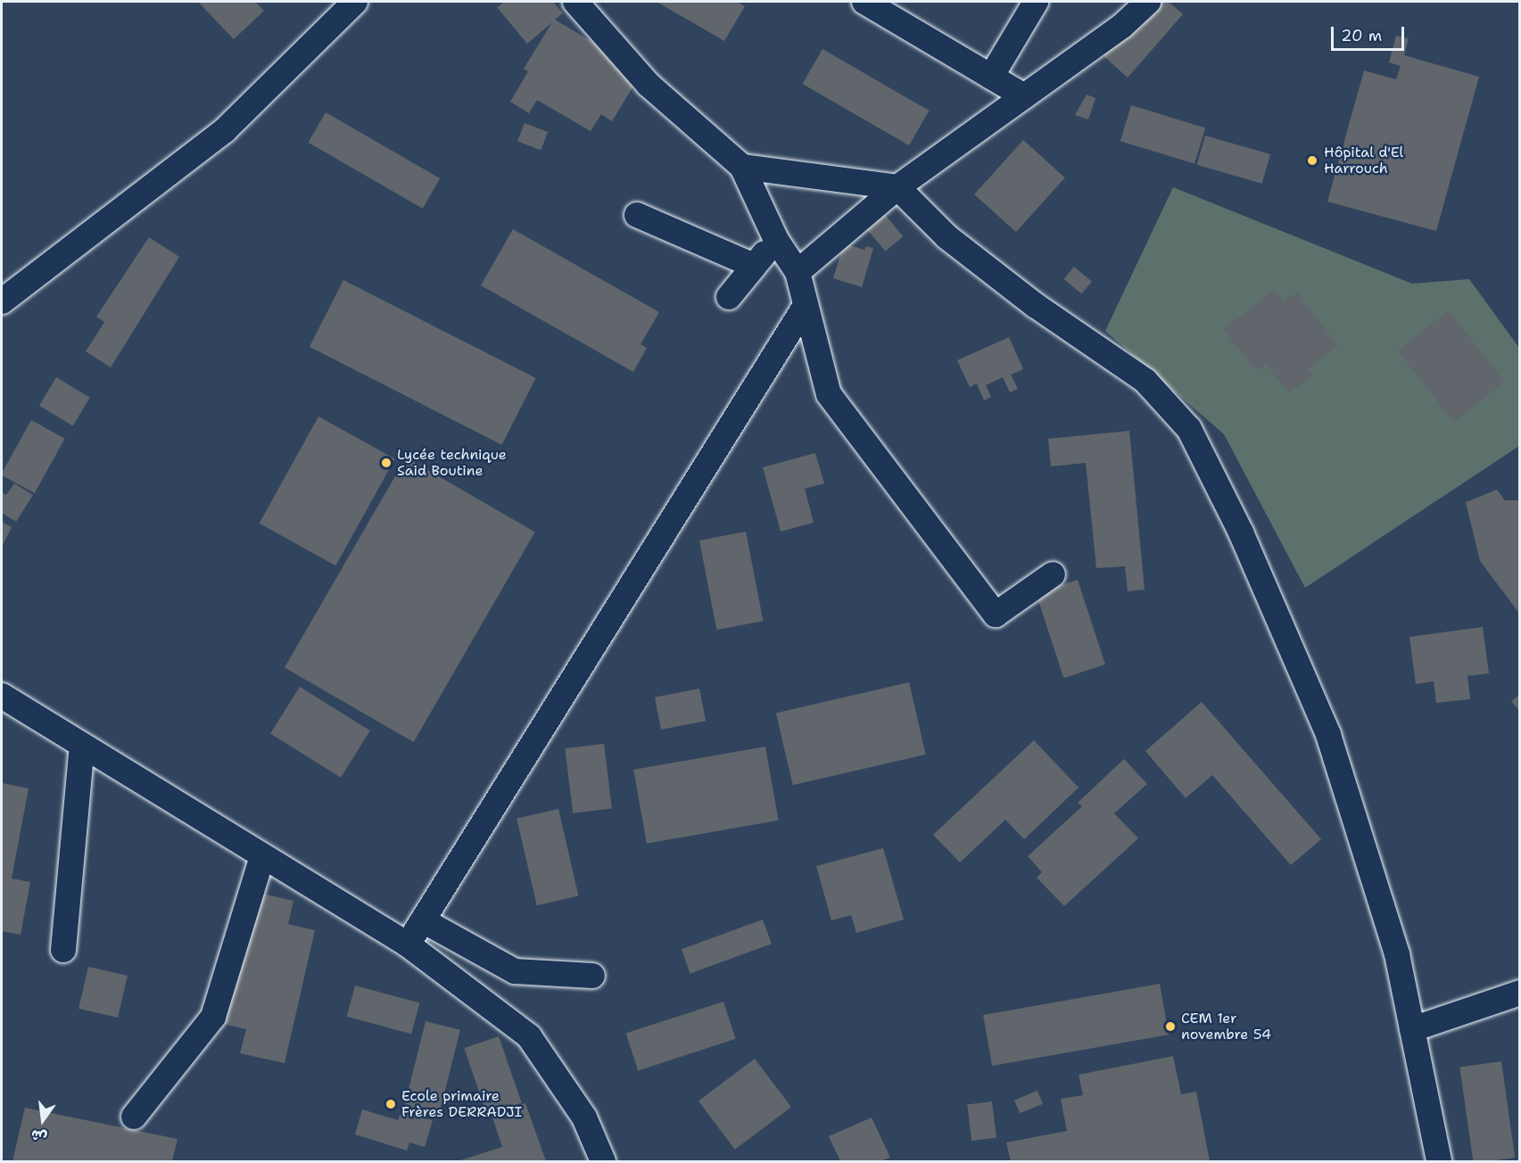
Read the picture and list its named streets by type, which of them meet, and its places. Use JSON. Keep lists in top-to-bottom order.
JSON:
{
  "places": [
    "Hôpital d'El Harrouch",
    "Lycée technique Said Boutine",
    "CEM 1er novembre 54",
    "Ecole primaire Frères DERRADJI"
  ],
  "scale_bar": "20 m",
  "north": "bottom"
}
